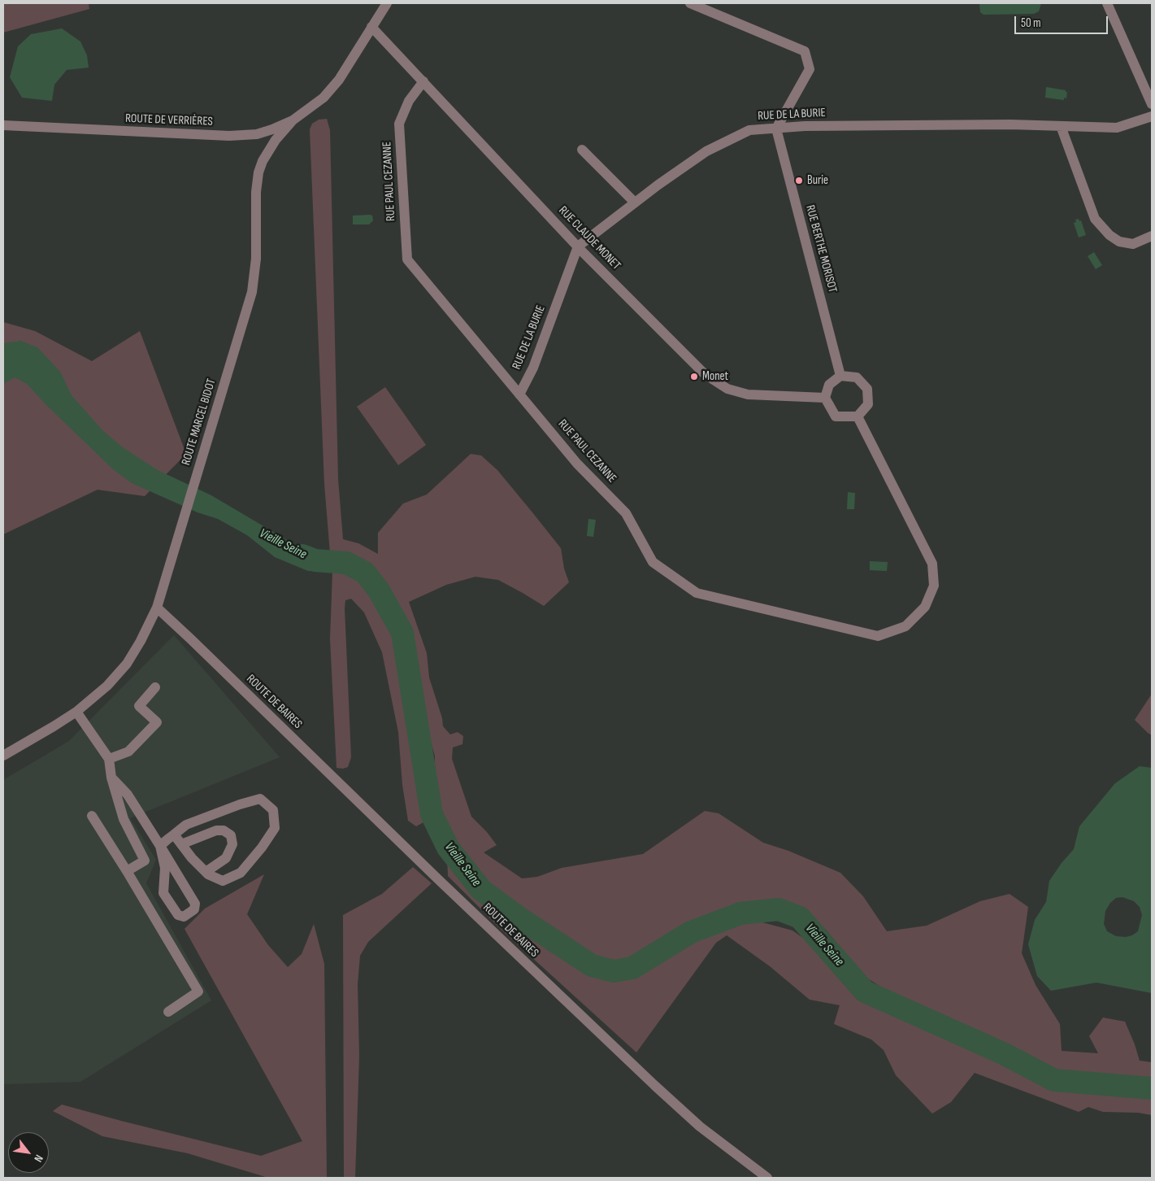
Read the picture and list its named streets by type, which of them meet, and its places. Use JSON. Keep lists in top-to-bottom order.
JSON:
{
  "streets": {
    "street": [
      "RUE DE LA BURIE",
      "ROUTE DE VERRIÈRES",
      "RUE PAUL CEZANNE",
      "RUE CLAUDE MONET",
      "RUE BERTHE MORISOT",
      "ROUTE MARCEL BIDOT",
      "ROUTE DE BAIRES"
    ]
  },
  "crossings": [
    ["RUE DE LA BURIE", "RUE PAUL CEZANNE"],
    ["RUE DE LA BURIE", "RUE CLAUDE MONET"],
    ["RUE DE LA BURIE", "RUE BERTHE MORISOT"],
    ["ROUTE DE VERRIÈRES", "RUE CLAUDE MONET"],
    ["ROUTE DE VERRIÈRES", "ROUTE MARCEL BIDOT"],
    ["RUE PAUL CEZANNE", "RUE CLAUDE MONET"],
    ["RUE PAUL CEZANNE", "RUE BERTHE MORISOT"],
    ["RUE CLAUDE MONET", "RUE BERTHE MORISOT"],
    ["ROUTE MARCEL BIDOT", "ROUTE DE BAIRES"]
  ],
  "water": ["Vieille Seine"],
  "places": ["Burie", "Monet"],
  "scale_bar": "50 m",
  "north": "bottom right"
}
